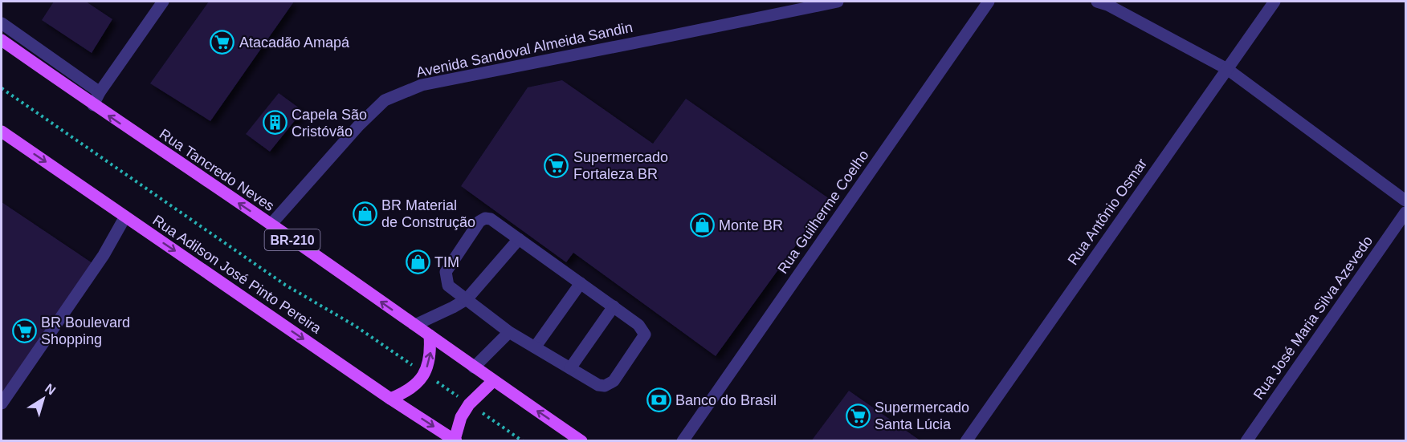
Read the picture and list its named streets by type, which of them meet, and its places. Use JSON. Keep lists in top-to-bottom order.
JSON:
{
  "streets": {
    "main road": ["Rua Tancredo Neves", "BR-210", "Rua Adilson José Pinto Pereira"],
    "street": [
      "Avenida Sandoval Almeida Sandin",
      "Rua Guilherme Coelho",
      "Rua Antônio Osmar",
      "Rua José Maria Silva Azevedo"
    ]
  },
  "crossings": [
    ["Avenida Sandoval Almeida Sandin", "Rua Tancredo Neves"]
  ],
  "one_way": ["Rua Tancredo Neves", "Rua Adilson José Pinto Pereira"],
  "places": {
    "supermarket": [
      "Atacadão Amapá",
      "Supermercado Fortaleza BR",
      "BR Boulevard Shopping",
      "Supermercado Santa Lúcia"
    ],
    "building": ["Capela São Cristóvão"],
    "shop": ["BR Material de Construção", "Monte BR", "TIM"],
    "bank": ["Banco do Brasil"]
  },
  "north": "top right"
}
